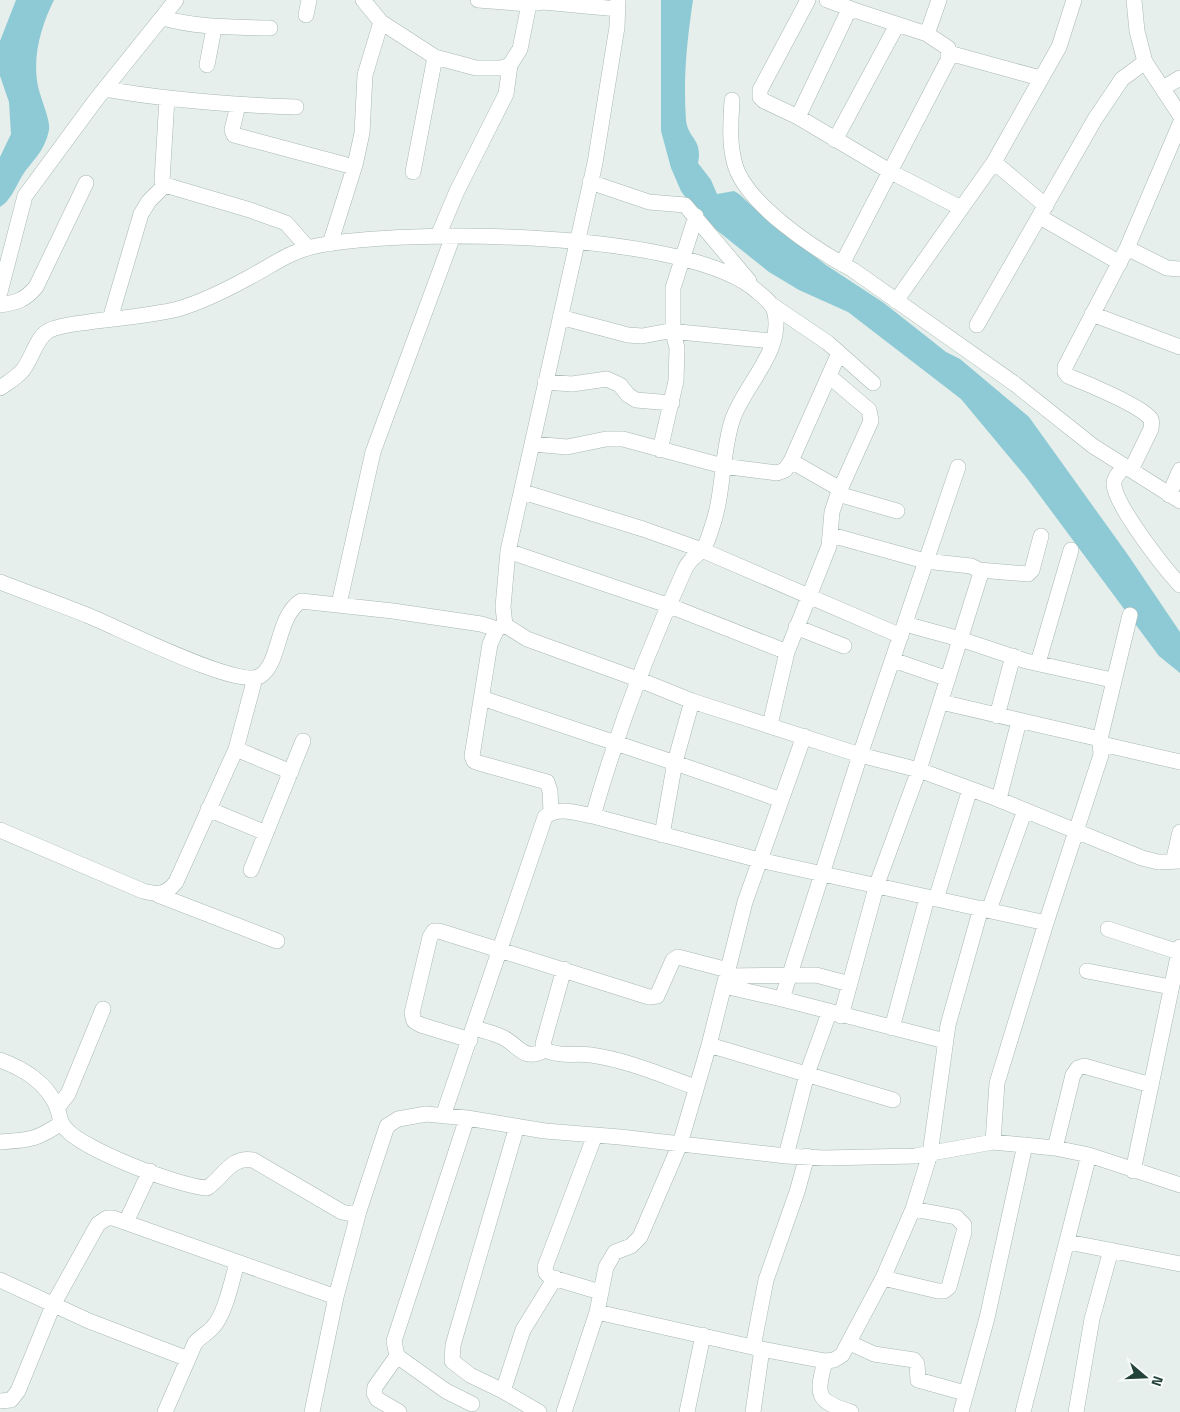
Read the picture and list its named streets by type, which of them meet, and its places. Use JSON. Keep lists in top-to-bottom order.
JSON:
{
  "north": "right"
}
